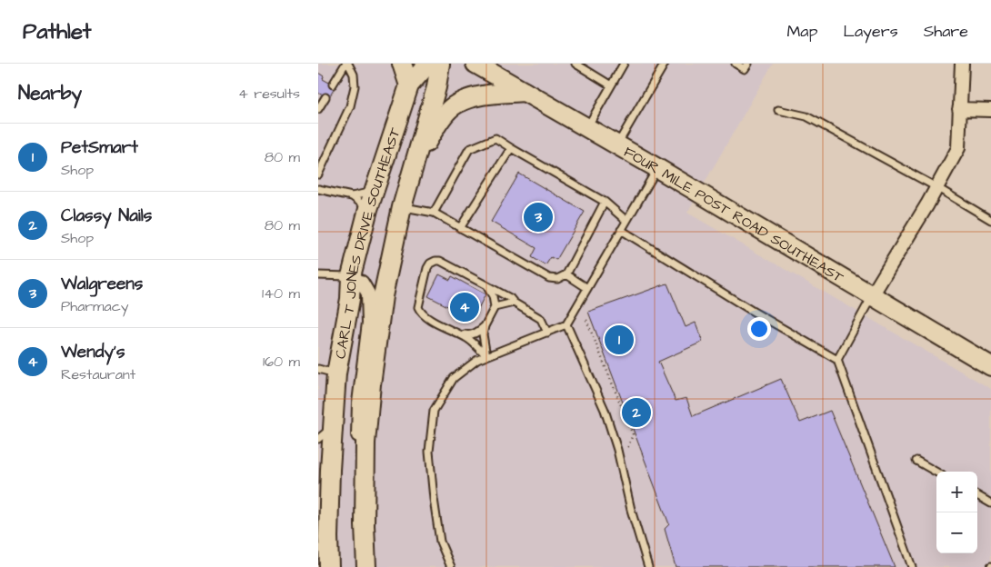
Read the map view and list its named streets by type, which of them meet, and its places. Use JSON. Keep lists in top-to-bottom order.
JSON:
{
  "streets": {
    "main road": ["FOUR MILE POST ROAD SOUTHEAST", "CARL T JONES DRIVE SOUTHEAST"]
  },
  "page": {
    "header": "Pathlet",
    "nav": ["Map", "Layers", "Share"],
    "heading": ["Nearby", "4 results"],
    "list": [
      {
        "mark": "1",
        "name": "PetSmart",
        "note": "Shop",
        "value": "80 m"
      },
      {
        "mark": "2",
        "name": "Classy Nails",
        "note": "Shop",
        "value": "80 m"
      },
      {
        "mark": "3",
        "name": "Walgreens",
        "note": "Pharmacy",
        "value": "140 m"
      },
      {
        "mark": "4",
        "name": "Wendy's",
        "note": "Restaurant",
        "value": "160 m"
      }
    ],
    "pins": [
      "3",
      "4",
      "1",
      "2"
    ],
    "map_buttons": ["+", "−"]
  }
}
